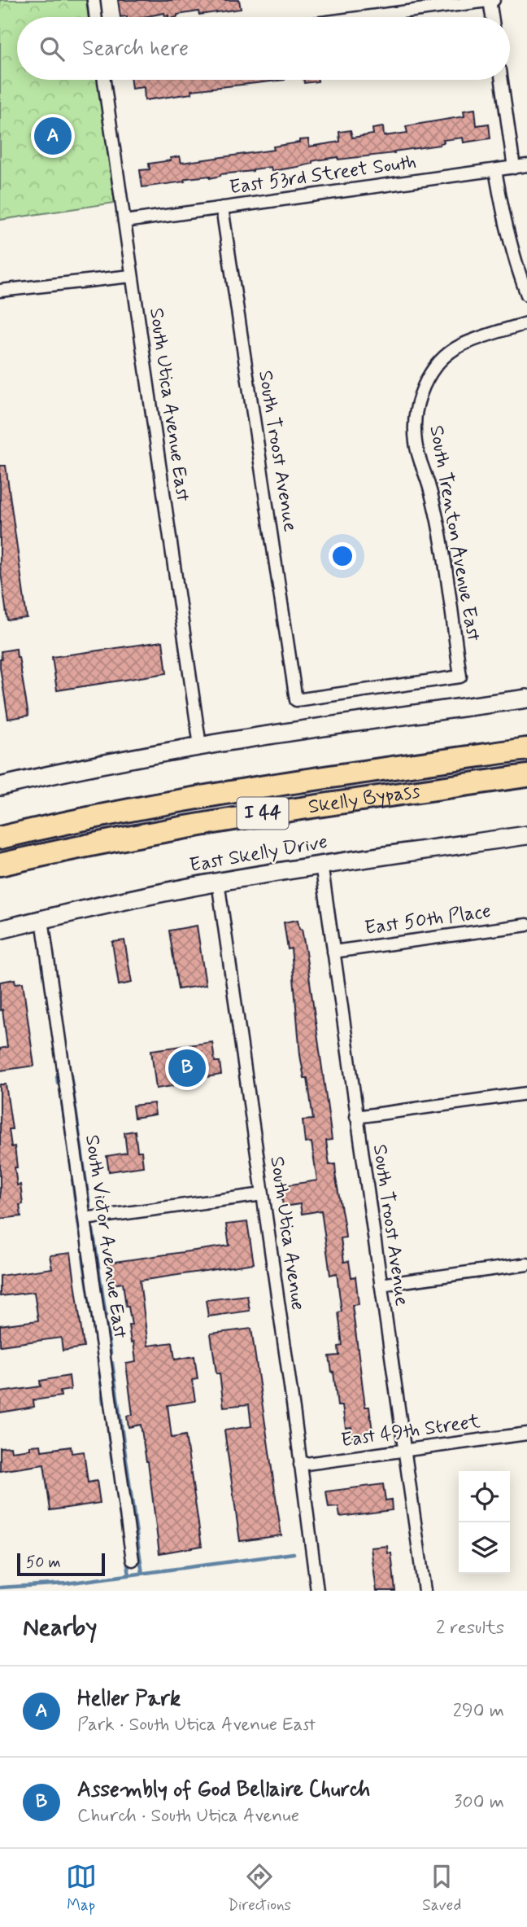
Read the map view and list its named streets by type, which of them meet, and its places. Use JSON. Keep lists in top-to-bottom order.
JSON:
{
  "streets": {
    "highway": ["Skelly Bypass", "I 44"],
    "main road": ["East Skelly Drive"],
    "street": [
      "East 53rd Street South",
      "South Utica Avenue East",
      "South Troost Avenue",
      "South Trenton Avenue East",
      "East 50th Place",
      "South Utica Avenue",
      "South Victor Avenue East",
      "East 49th Street"
    ]
  },
  "crossings": [
    ["East 53rd Street South", "South Utica Avenue East"],
    ["East 53rd Street South", "South Troost Avenue"],
    ["South Troost Avenue", "South Trenton Avenue East"],
    ["South Troost Avenue", "East Skelly Drive"],
    ["South Troost Avenue", "East 50th Place"],
    ["South Troost Avenue", "East 49th Street"],
    ["East Skelly Drive", "South Utica Avenue"],
    ["East Skelly Drive", "South Victor Avenue East"],
    ["South Utica Avenue", "East 49th Street"]
  ],
  "scale_bar": "50 m",
  "page": {
    "search": "Search here",
    "pins": ["A", "B"],
    "scale": "50 m",
    "heading": ["Nearby", "2 results"],
    "list": [
      {
        "mark": "A",
        "name": "Heller Park",
        "note": "Park · South Utica Avenue East",
        "value": "290 m"
      },
      {
        "mark": "B",
        "name": "Assembly of God Bellaire Church",
        "note": "Church · South Utica Avenue",
        "value": "300 m"
      }
    ],
    "nav": ["Map", "Directions", "Saved"]
  }
}
